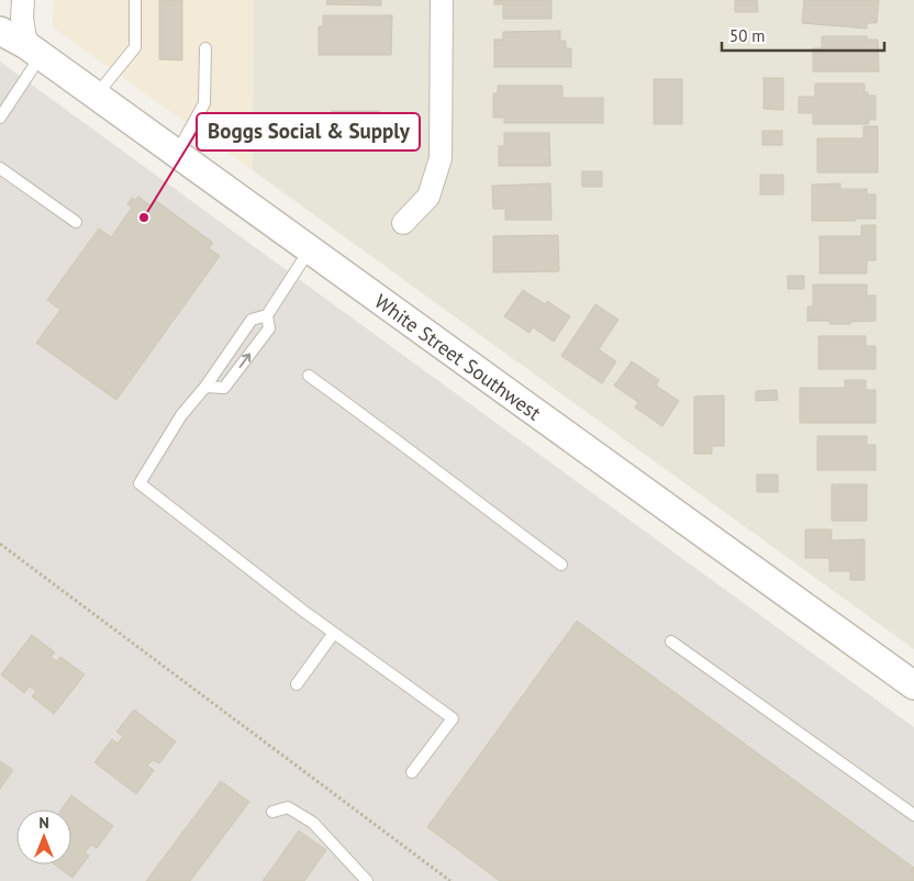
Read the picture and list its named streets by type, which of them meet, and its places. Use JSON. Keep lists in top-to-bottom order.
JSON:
{
  "streets": {
    "street": ["White Street Southwest"]
  },
  "places": ["Boggs Social & Supply"],
  "scale_bar": "50 m",
  "north": "top"
}
